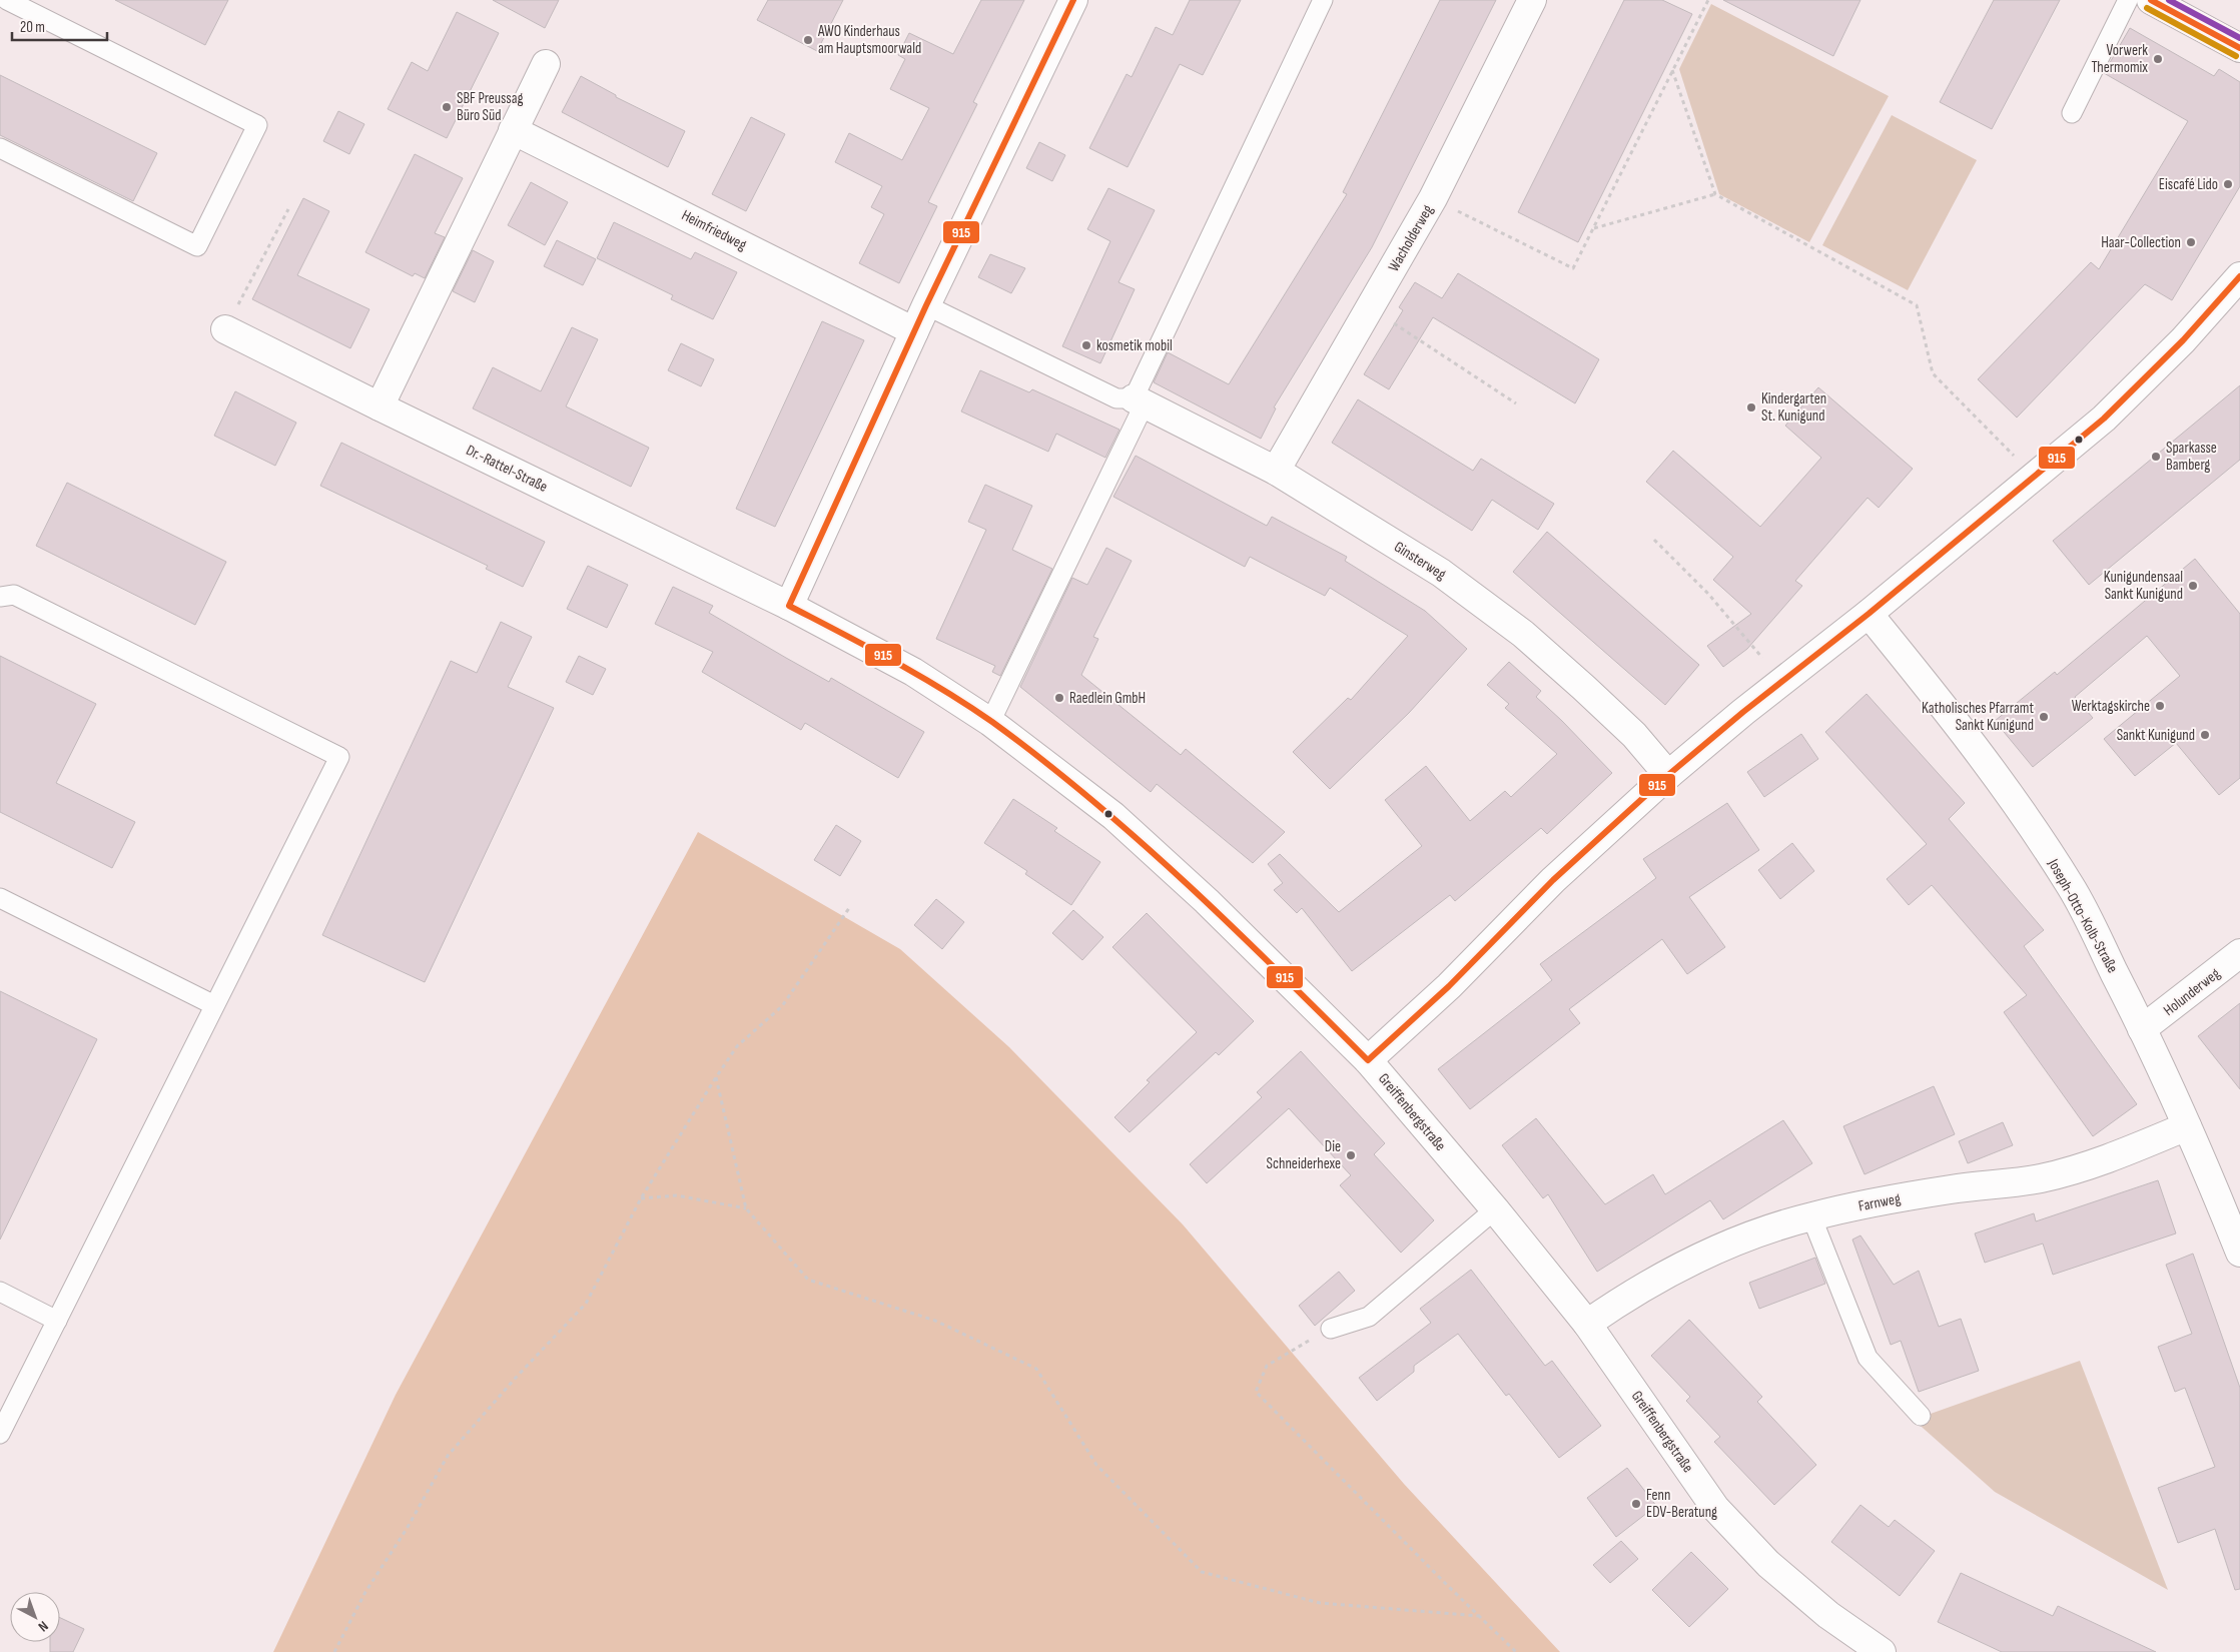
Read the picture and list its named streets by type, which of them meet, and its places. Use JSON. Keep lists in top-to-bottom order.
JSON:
{
  "streets": {
    "street": [
      "Heimfriedweg",
      "Wacholderweg",
      "Dr.-Rattel-Straße",
      "Ginsterweg",
      "Joseph-Otto-Kolb-Straße",
      "Holunderweg",
      "Greiffenbergstraße",
      "Farnweg"
    ]
  },
  "crossings": [
    ["Wacholderweg", "Ginsterweg"],
    ["Dr.-Rattel-Straße", "Greiffenbergstraße"],
    ["Joseph-Otto-Kolb-Straße", "Holunderweg"],
    ["Joseph-Otto-Kolb-Straße", "Farnweg"],
    ["Greiffenbergstraße", "Farnweg"]
  ],
  "places": [
    "AWO Kinderhaus am Hauptsmoorwald",
    "Vorwerk Thermomix",
    "SBF Preussag Büro Süd",
    "Eiscafé Lido",
    "Haar-Collection",
    "kosmetik mobil",
    "Kindergarten St. Kunigund",
    "Sparkasse Bamberg",
    "Kunigundensaal Sankt Kunigund",
    "Raedlein GmbH",
    "Werktagskirche",
    "Katholisches Pfarramt Sankt Kunigund",
    "Sankt Kunigund",
    "Die Schneiderhexe",
    "Fenn EDV-Beratung"
  ],
  "lines": ["transit line 915"],
  "scale_bar": "20 m",
  "north": "bottom right"
}
